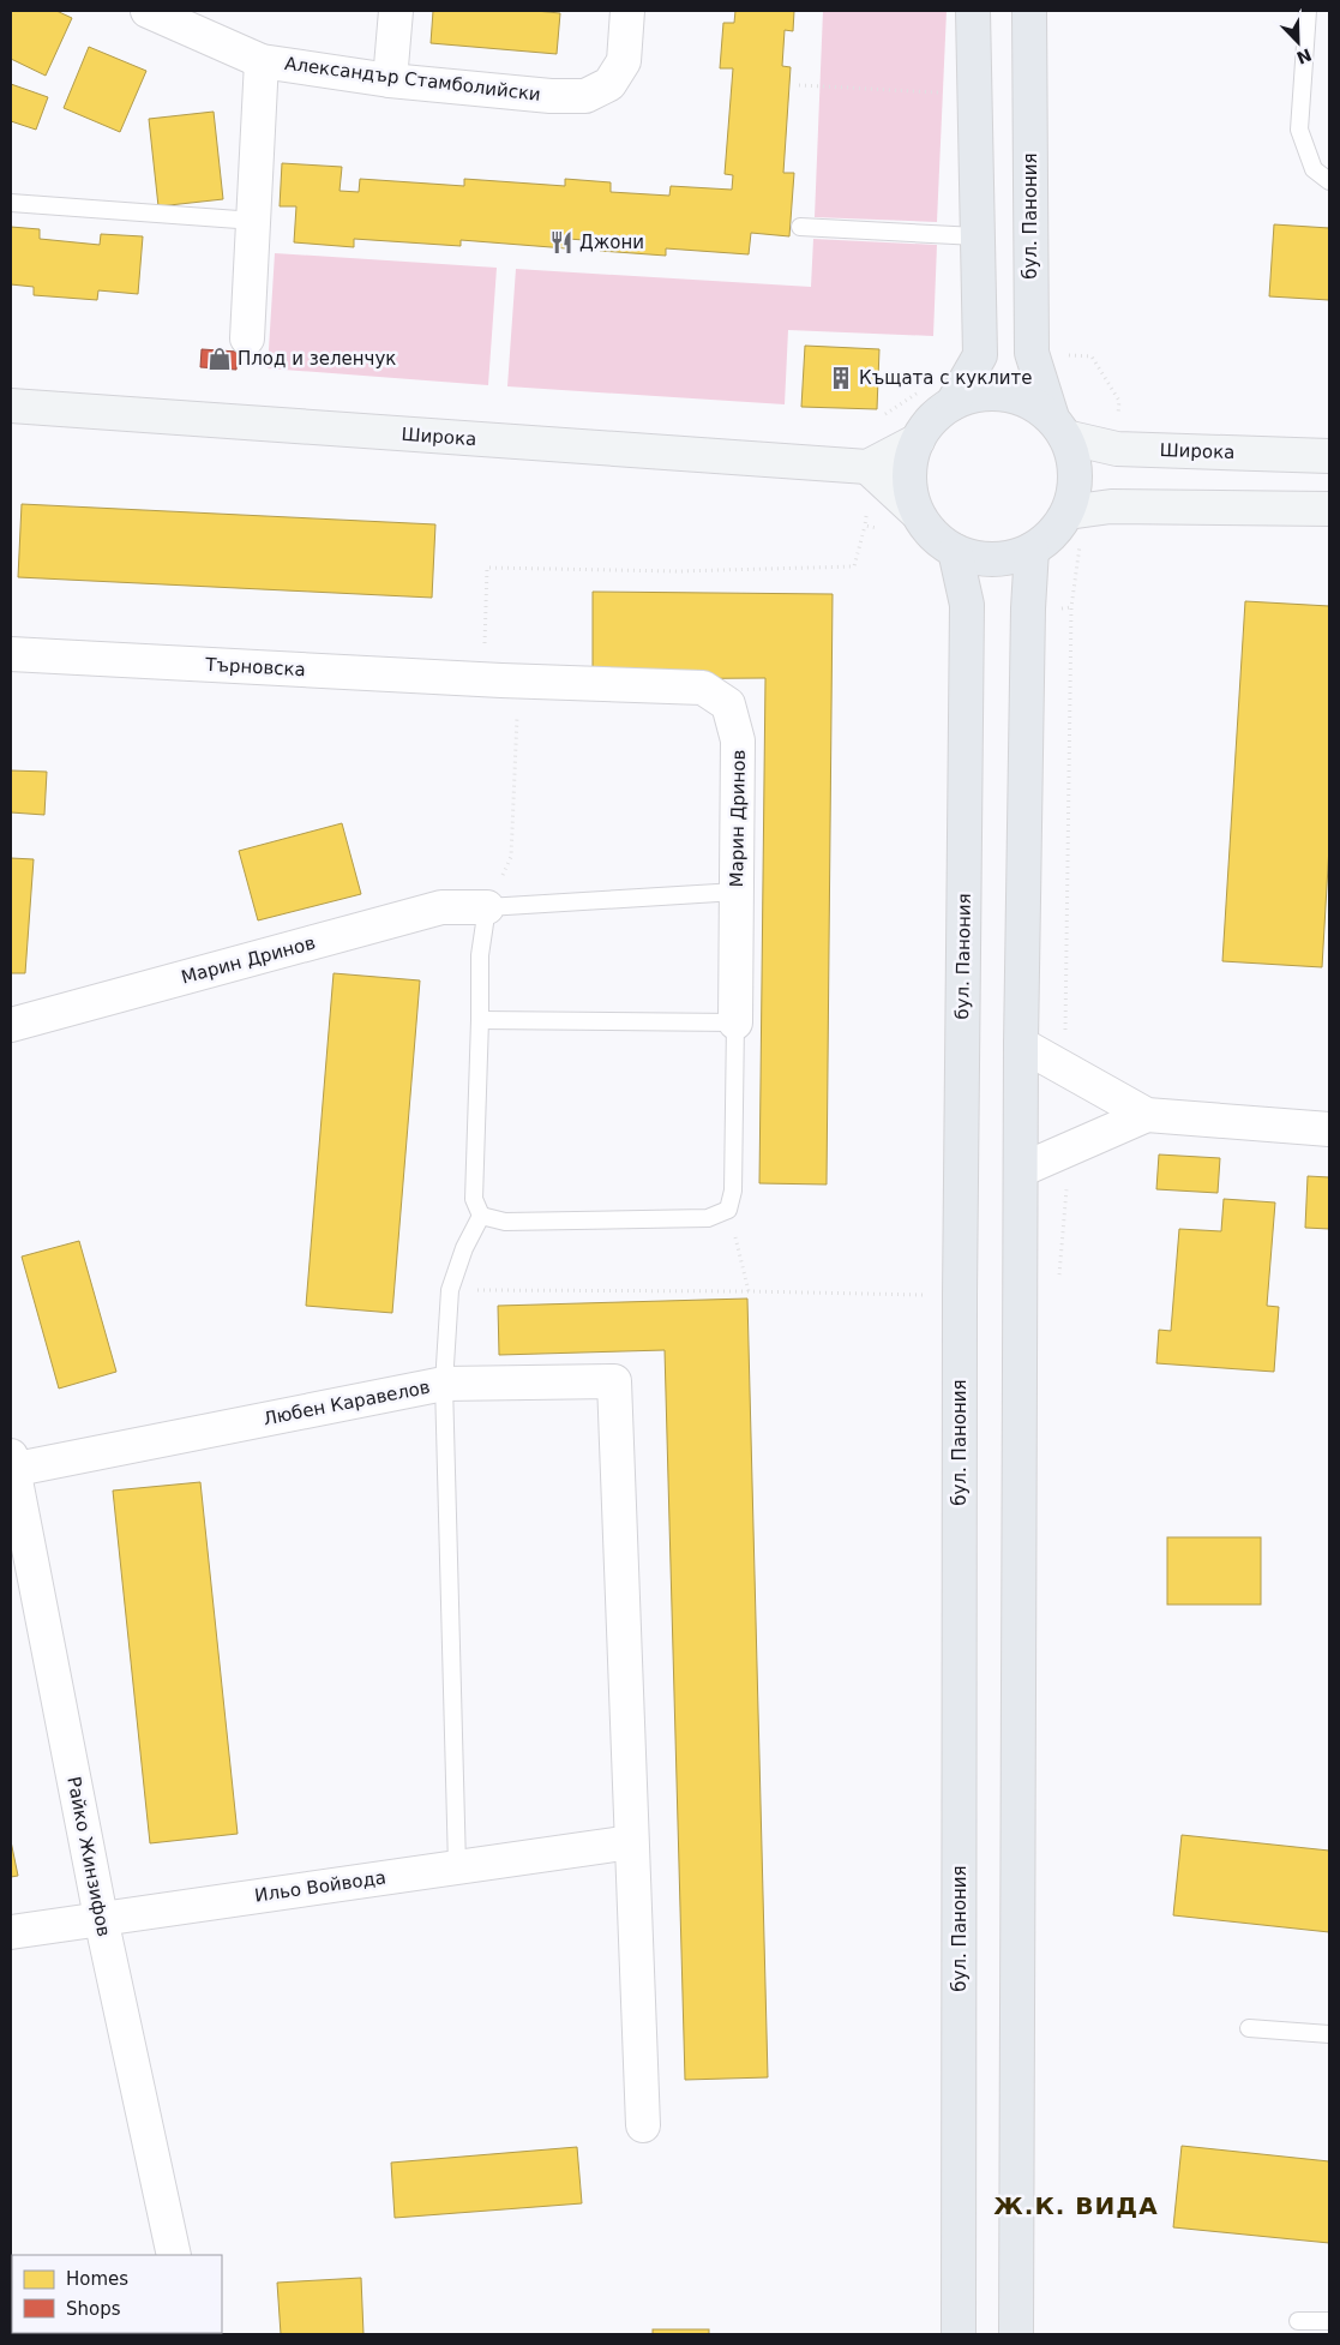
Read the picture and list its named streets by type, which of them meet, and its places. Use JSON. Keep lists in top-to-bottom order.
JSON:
{
  "streets": {
    "main road": ["бул. Панония", "Широка"],
    "street": [
      "Александър Стамболийски",
      "Търновска",
      "Марин Дринов",
      "Любен Каравелов",
      "Райко Жинзифов",
      "Ильо Войвода"
    ]
  },
  "crossings": [
    ["бул. Панония", "Широка"],
    ["Търновска", "Марин Дринов"],
    ["Любен Каравелов", "Райко Жинзифов"],
    ["Райко Жинзифов", "Ильо Войвода"]
  ],
  "districts": ["Ж.К. ВИДА"],
  "places": {
    "restaurant": ["Джони"],
    "shop": ["Плод и зеленчук"],
    "building": ["Къщата с куклите"]
  },
  "legend": ["Homes", "Shops"],
  "north": "bottom right"
}
